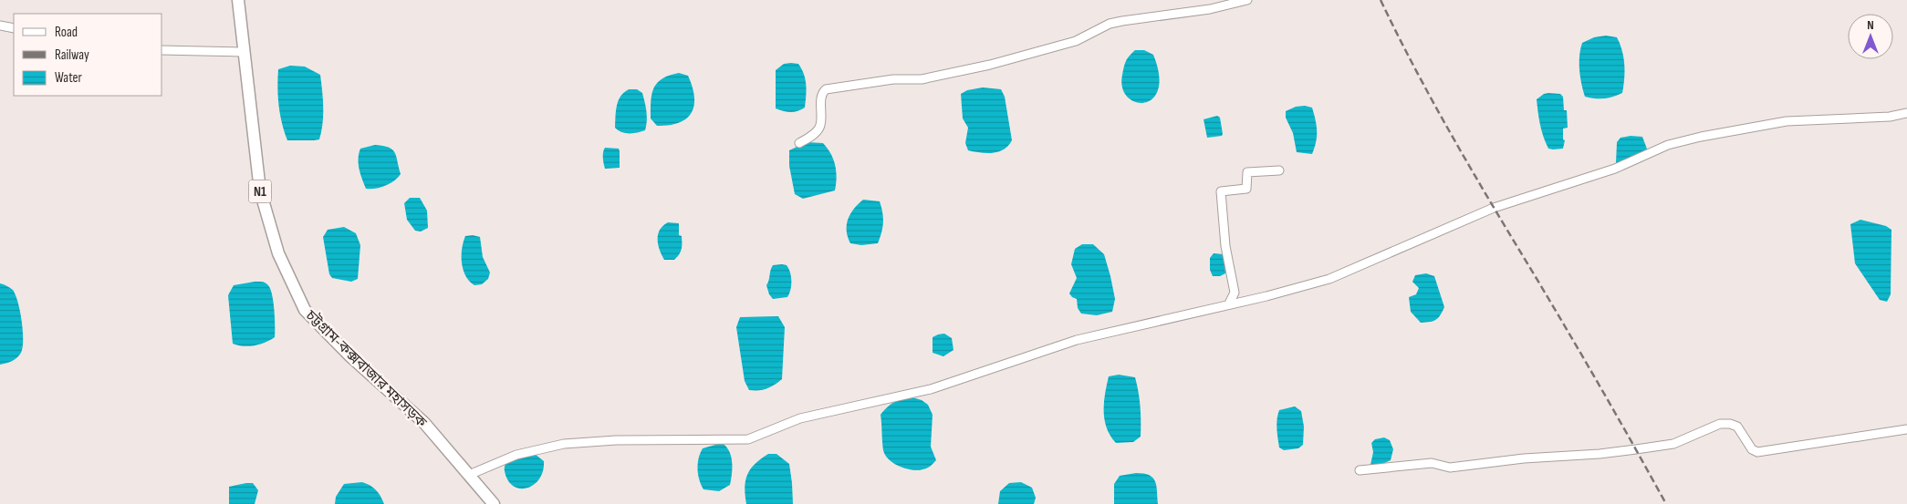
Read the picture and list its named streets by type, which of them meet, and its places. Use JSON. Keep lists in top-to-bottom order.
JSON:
{
  "streets": {
    "highway": ["N1", "চট্টগ্রাম-কক্সবাজার মহাসড়ক"]
  },
  "legend": ["Road", "Railway", "Water"],
  "north": "top"
}
